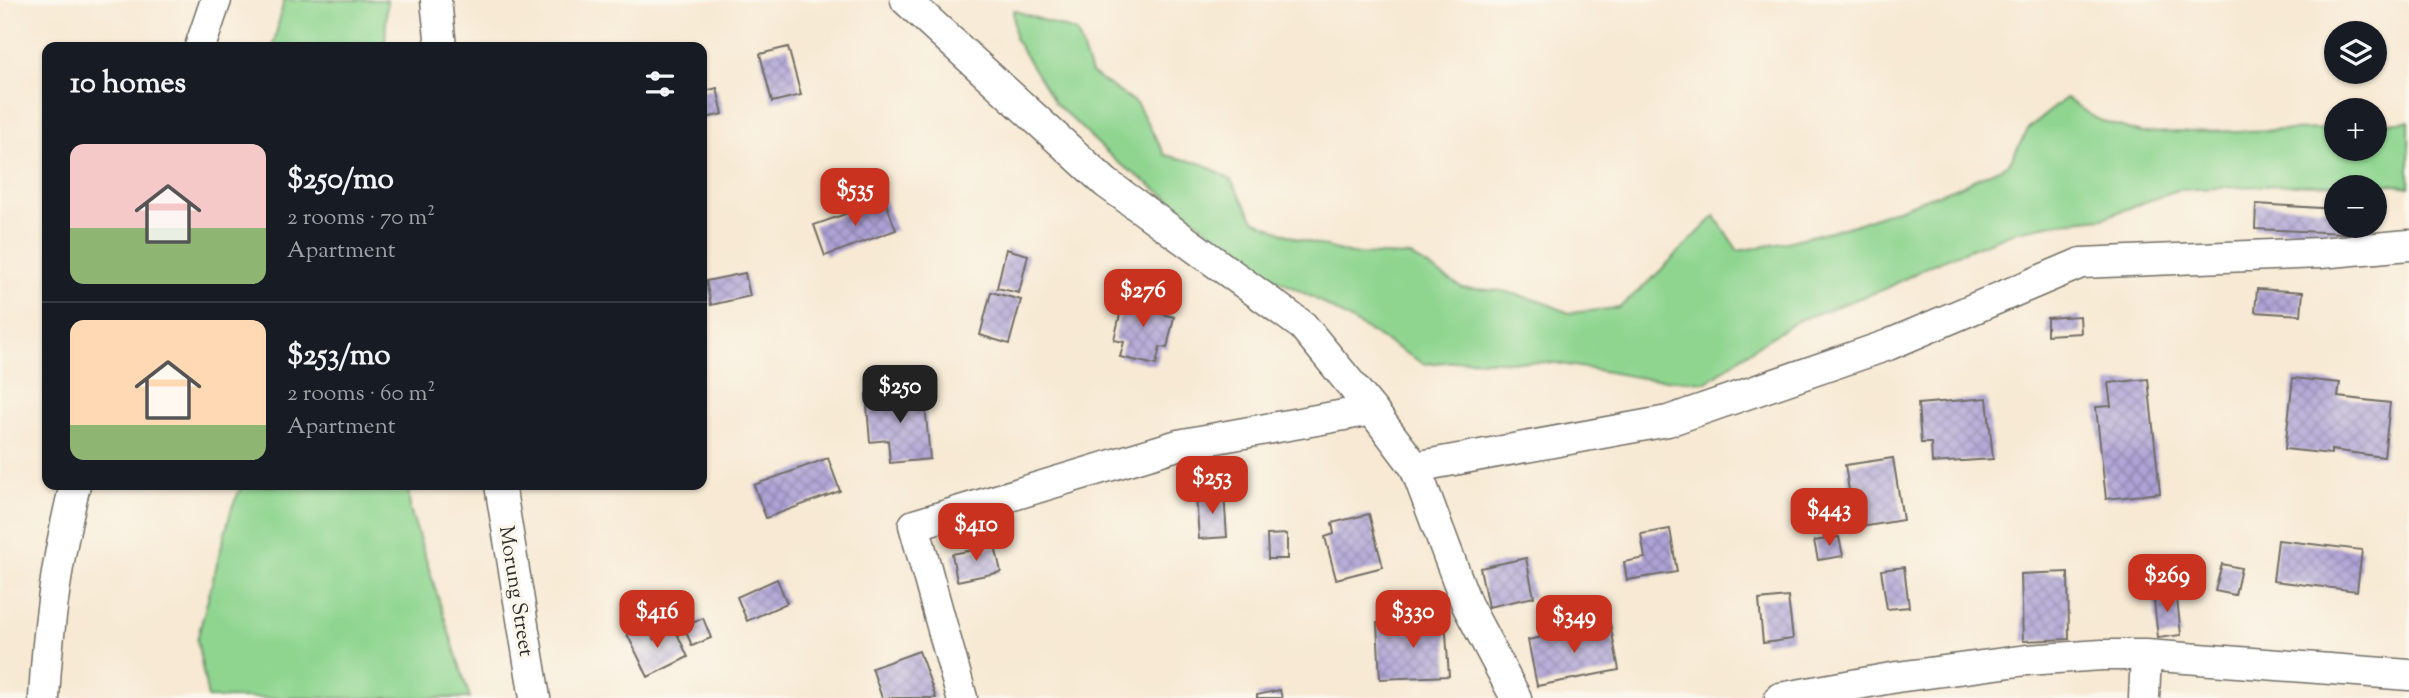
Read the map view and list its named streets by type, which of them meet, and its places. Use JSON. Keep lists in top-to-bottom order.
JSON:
{
  "streets": {
    "street": ["Morung Street"]
  },
  "page": {
    "map_buttons": ["+", "−"],
    "heading": "10 homes",
    "list": [
      {
        "name": "$250/mo",
        "note": "2 rooms · 70 m² · Apartment"
      },
      {
        "name": "$253/mo",
        "note": "2 rooms · 60 m² · Apartment"
      }
    ],
    "price": [
      "$535",
      "$276",
      "$250",
      "$253",
      "$443",
      "$410",
      "$269",
      "$416",
      "$330",
      "$349"
    ]
  }
}
